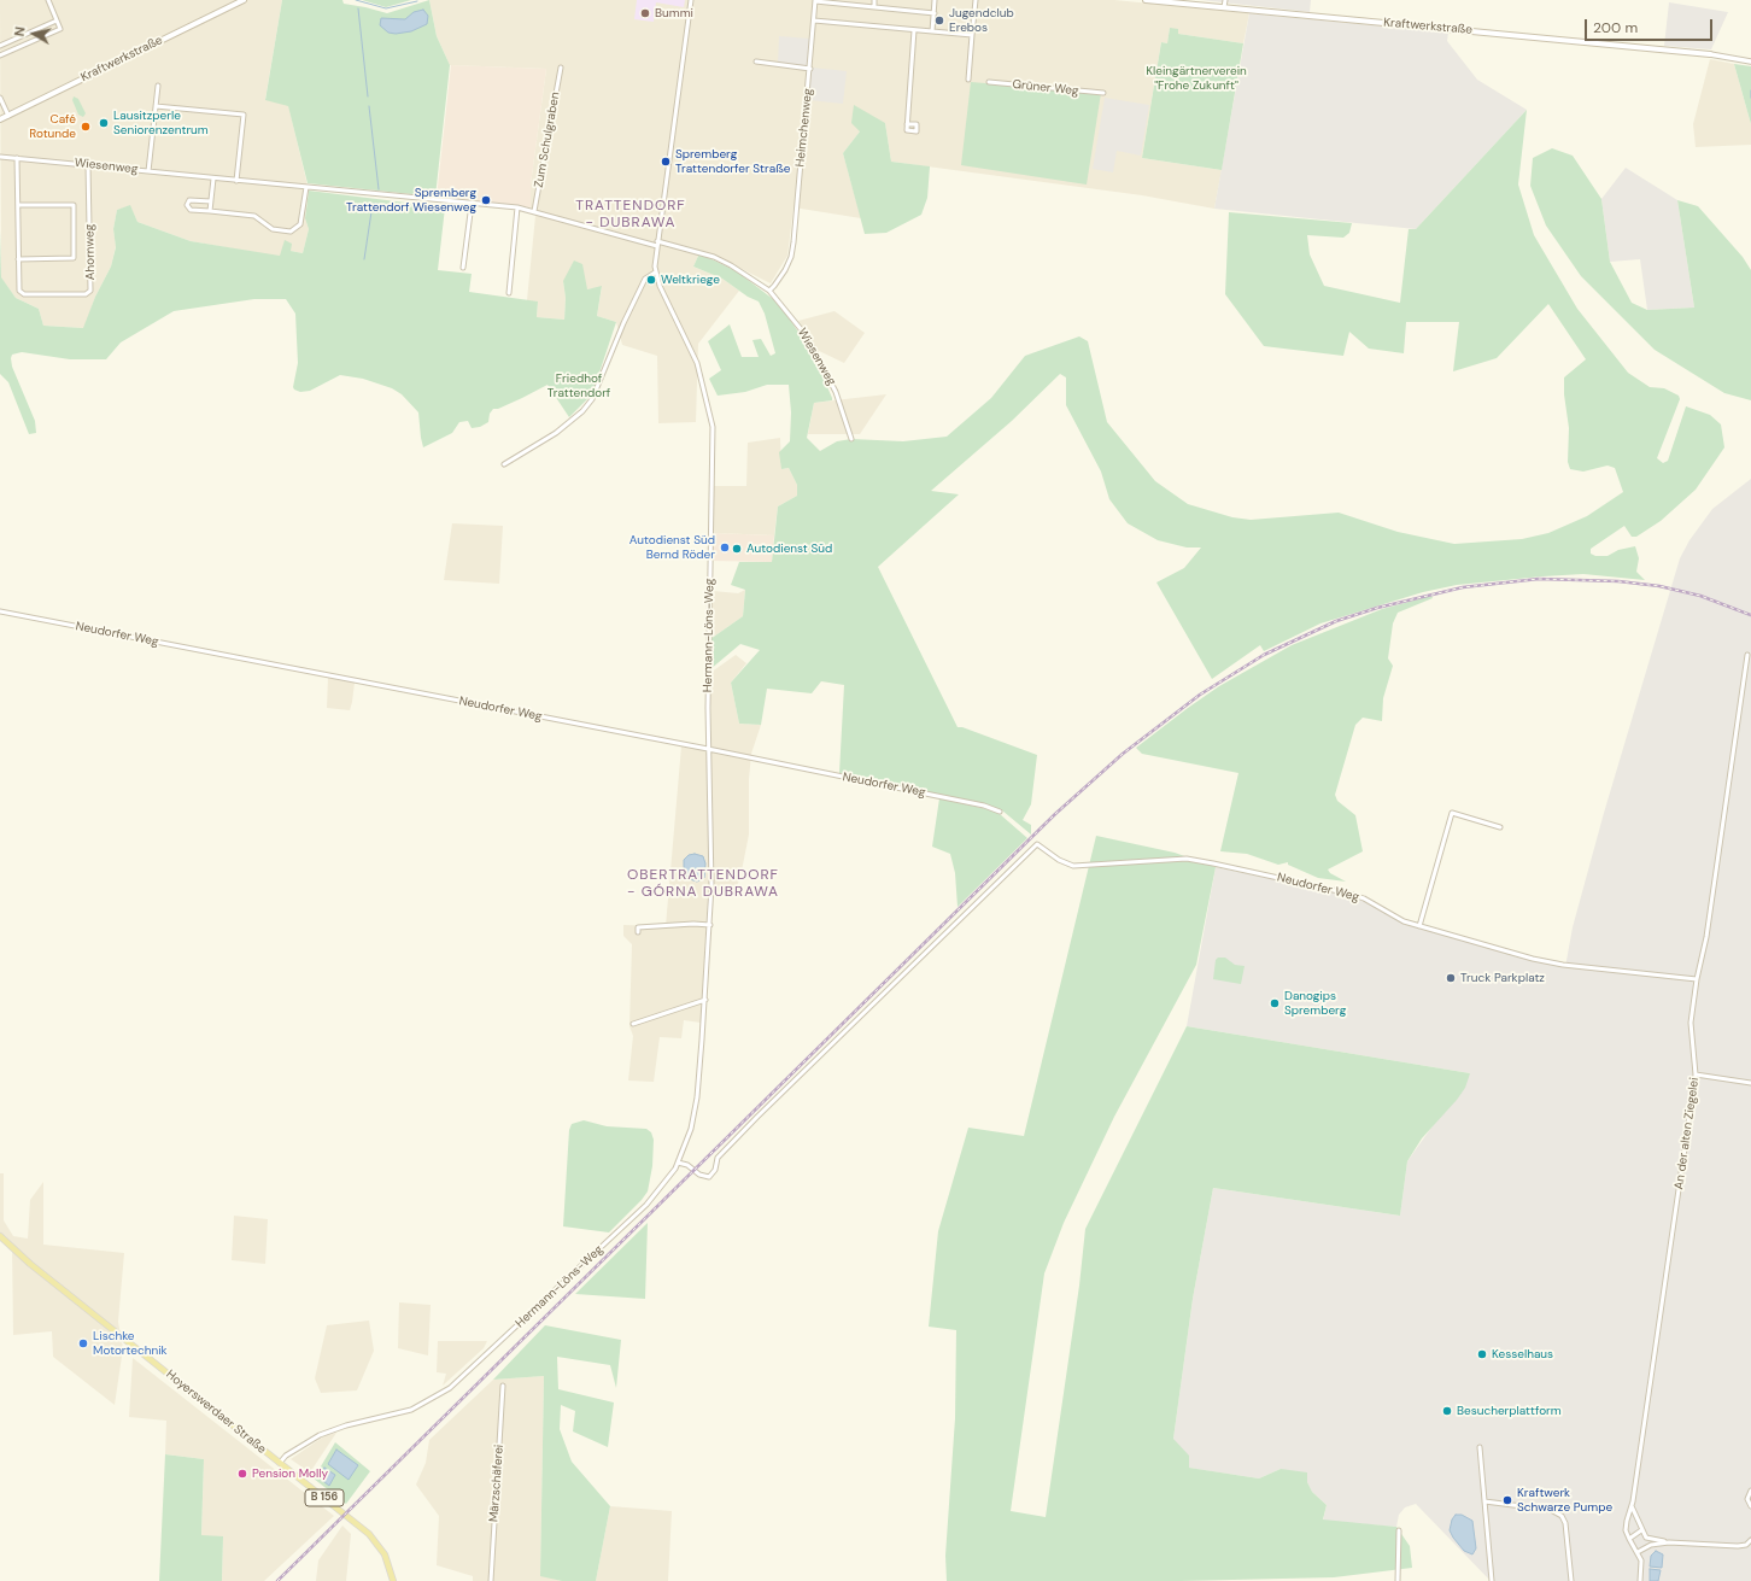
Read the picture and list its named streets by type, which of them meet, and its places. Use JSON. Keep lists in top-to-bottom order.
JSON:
{
  "streets": {
    "main road": ["Kraftwerkstraße", "Hoyerswerdaer Straße", "B 156"],
    "street": [
      "Grüner Weg",
      "Heimchenweg",
      "Zum Schulgraben",
      "Wiesenweg",
      "Ahornweg",
      "Neudorfer Weg",
      "Hermann-Löns-Weg",
      "An der alten Ziegelei",
      "Märzschäferei"
    ]
  },
  "crossings": [
    ["Heimchenweg", "Wiesenweg"],
    ["Zum Schulgraben", "Wiesenweg"],
    ["Wiesenweg", "Ahornweg"],
    ["Wiesenweg", "Hermann-Löns-Weg"],
    ["Neudorfer Weg", "Hermann-Löns-Weg"],
    ["Neudorfer Weg", "An der alten Ziegelei"],
    ["Hermann-Löns-Weg", "Hoyerswerdaer Straße"]
  ],
  "districts": ["TRATTENDORF - DUBRAWA", "OBERTRATTENDORF - GÓRNA DUBRAWA"],
  "parks": ["Kleingärtnerverein \"Frohe Zukunft\"", "Friedhof Trattendorf"],
  "places": [
    "Bummi",
    "Jugendclub Erebos",
    "Lausitzperle Seniorenzentrum",
    "Café Rotunde",
    "Spremberg Trattendorfer Straße",
    "Spremberg Trattendorf Wiesenweg",
    "Weltkriege",
    "Autodienst Süd Bernd Röder",
    "Autodienst Süd",
    "Truck Parkplatz",
    "Danogips Spremberg",
    "Lischke Motortechnik",
    "Kesselhaus",
    "Besucherplattform",
    "Pension Molly",
    "Kraftwerk Schwarze Pumpe"
  ],
  "scale_bar": "200 m",
  "north": "left"
}
